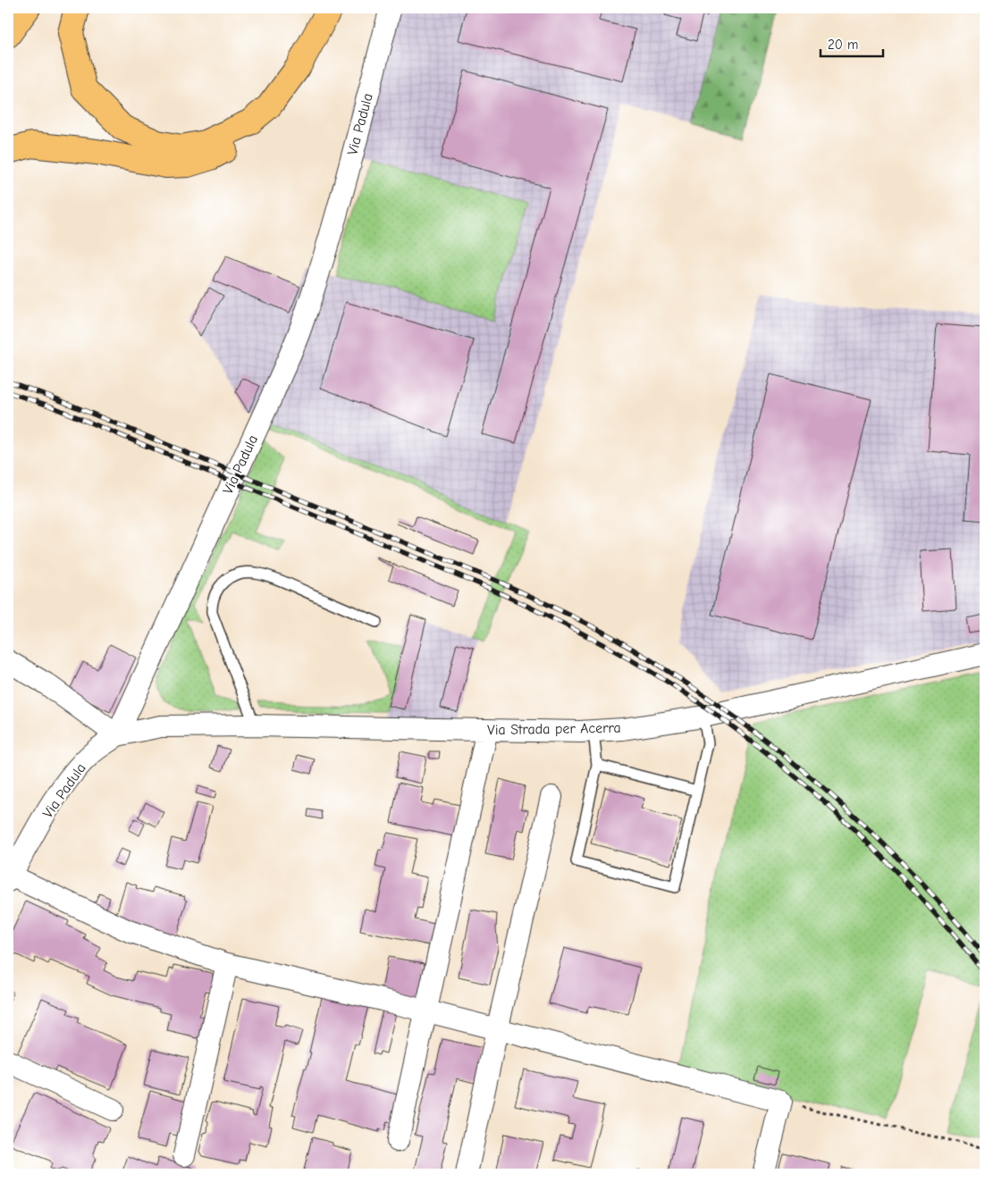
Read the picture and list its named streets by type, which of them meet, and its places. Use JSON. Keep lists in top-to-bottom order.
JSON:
{
  "streets": {
    "street": ["Via Padula", "Via Strada per Acerra"]
  },
  "crossings": [
    ["Via Padula", "Via Strada per Acerra"]
  ],
  "scale_bar": "20 m"
}
